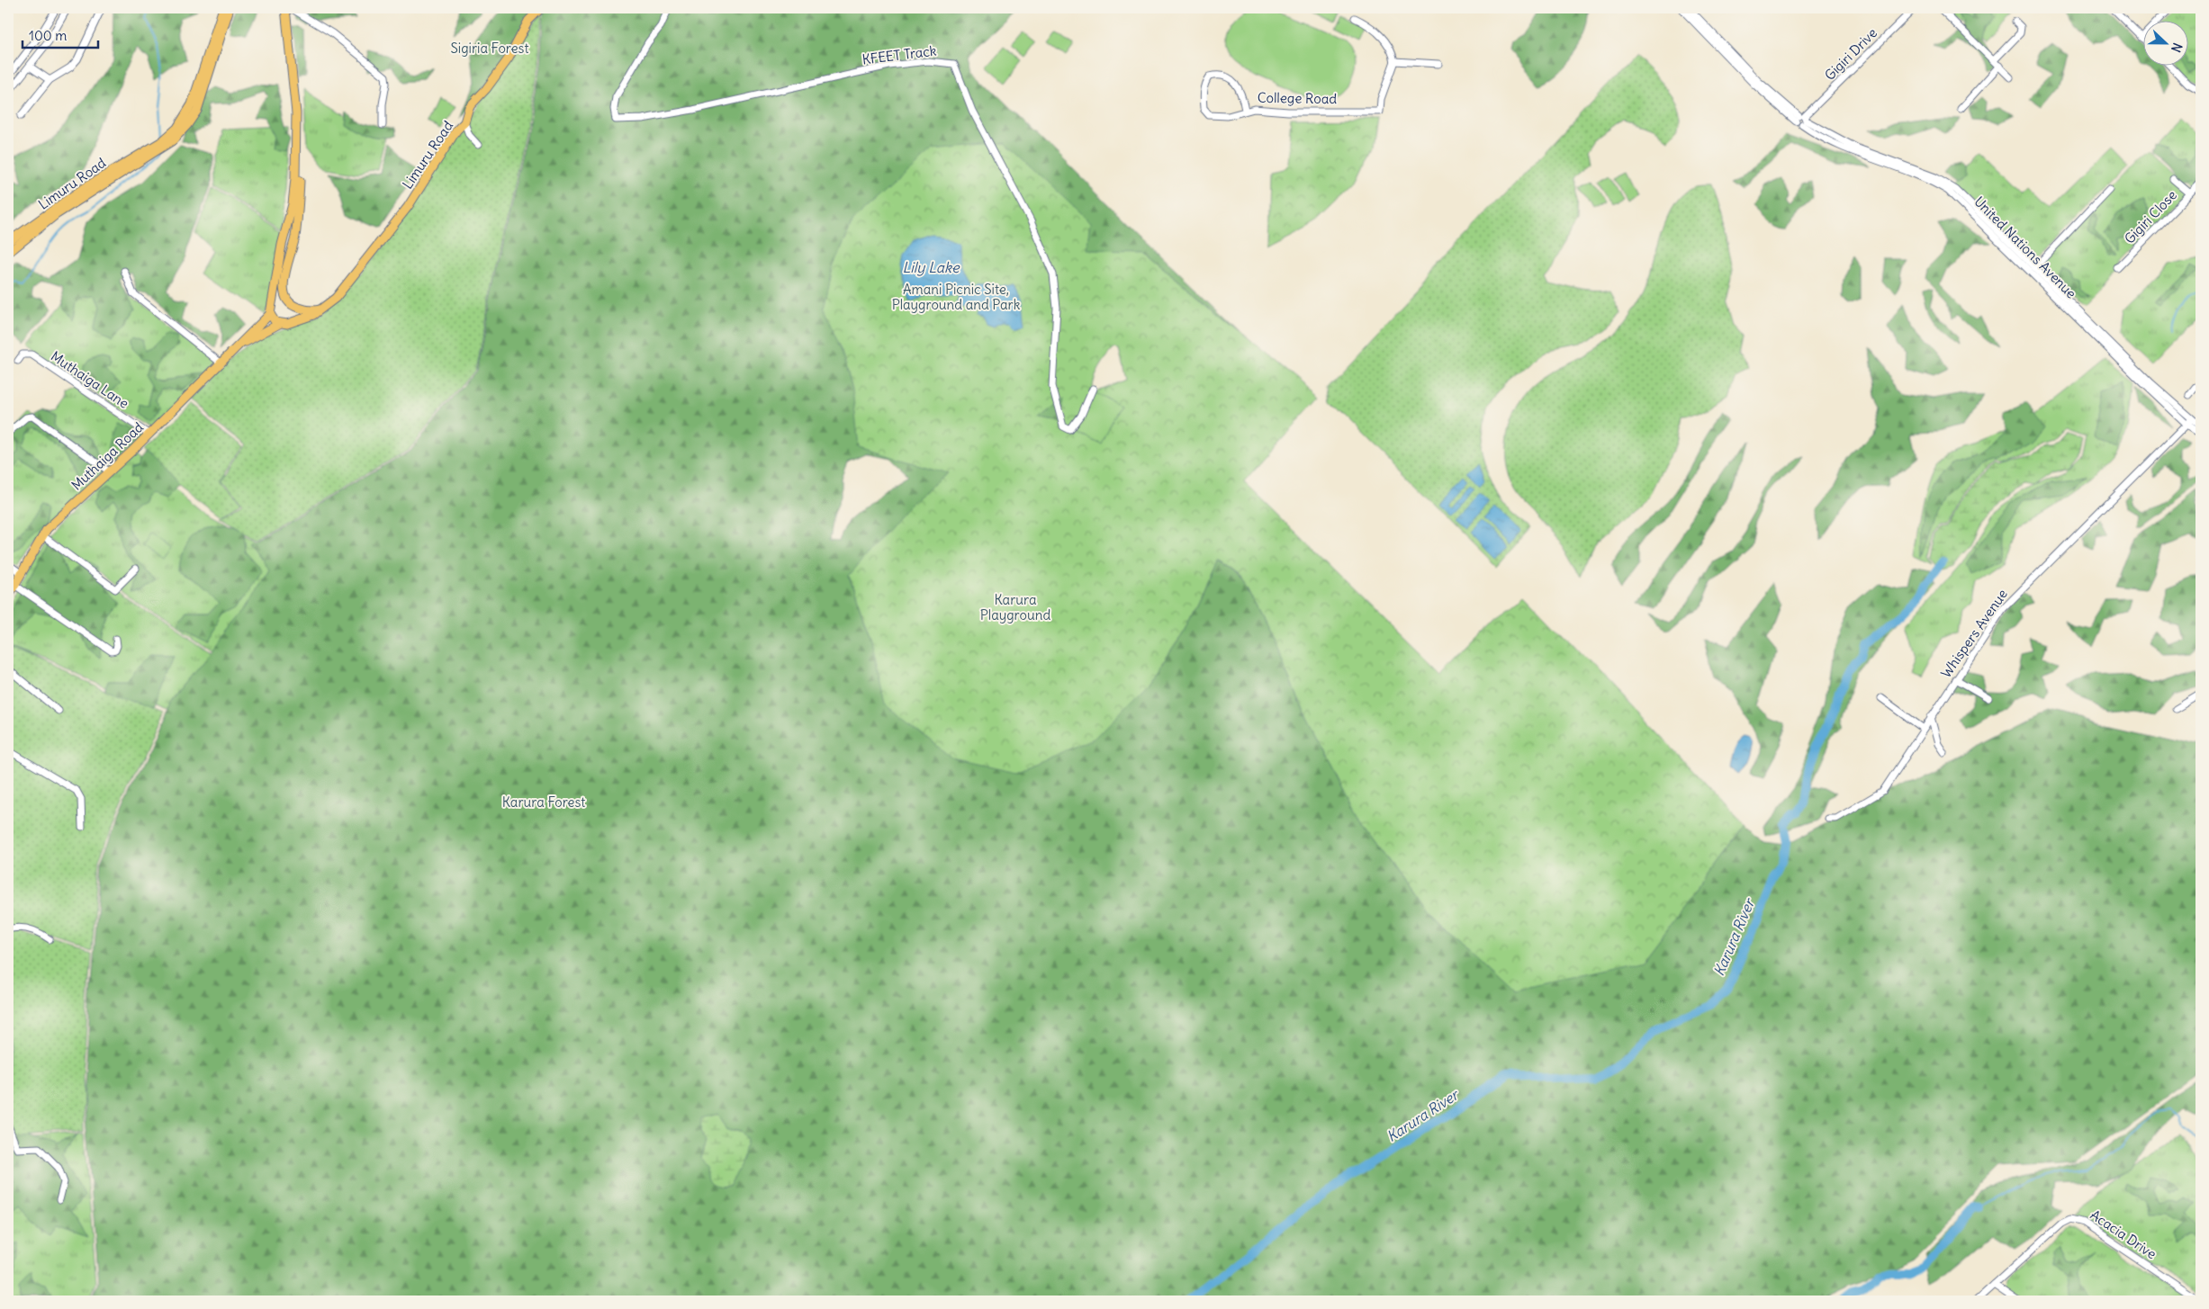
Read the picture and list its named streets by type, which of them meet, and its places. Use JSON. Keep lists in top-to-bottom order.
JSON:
{
  "streets": {
    "main road": ["Limuru Road", "Muthaiga Road"],
    "street": [
      "Gigiri Drive",
      "KFEET Track",
      "College Road",
      "Gigiri Close",
      "United Nations Avenue",
      "Muthaiga Lane",
      "Whispers Avenue",
      "Acacia Drive"
    ]
  },
  "crossings": [
    ["Gigiri Drive", "United Nations Avenue"],
    ["Limuru Road", "Muthaiga Road"],
    ["United Nations Avenue", "Whispers Avenue"],
    ["Muthaiga Lane", "Muthaiga Road"]
  ],
  "water": ["Lily Lake", "Karura River"],
  "parks": [
    "Sigiria Forest",
    "Amani Picnic Site, Playground and Park",
    "Karura Playground",
    "Karura Forest"
  ],
  "scale_bar": "100 m",
  "north": "right"
}
